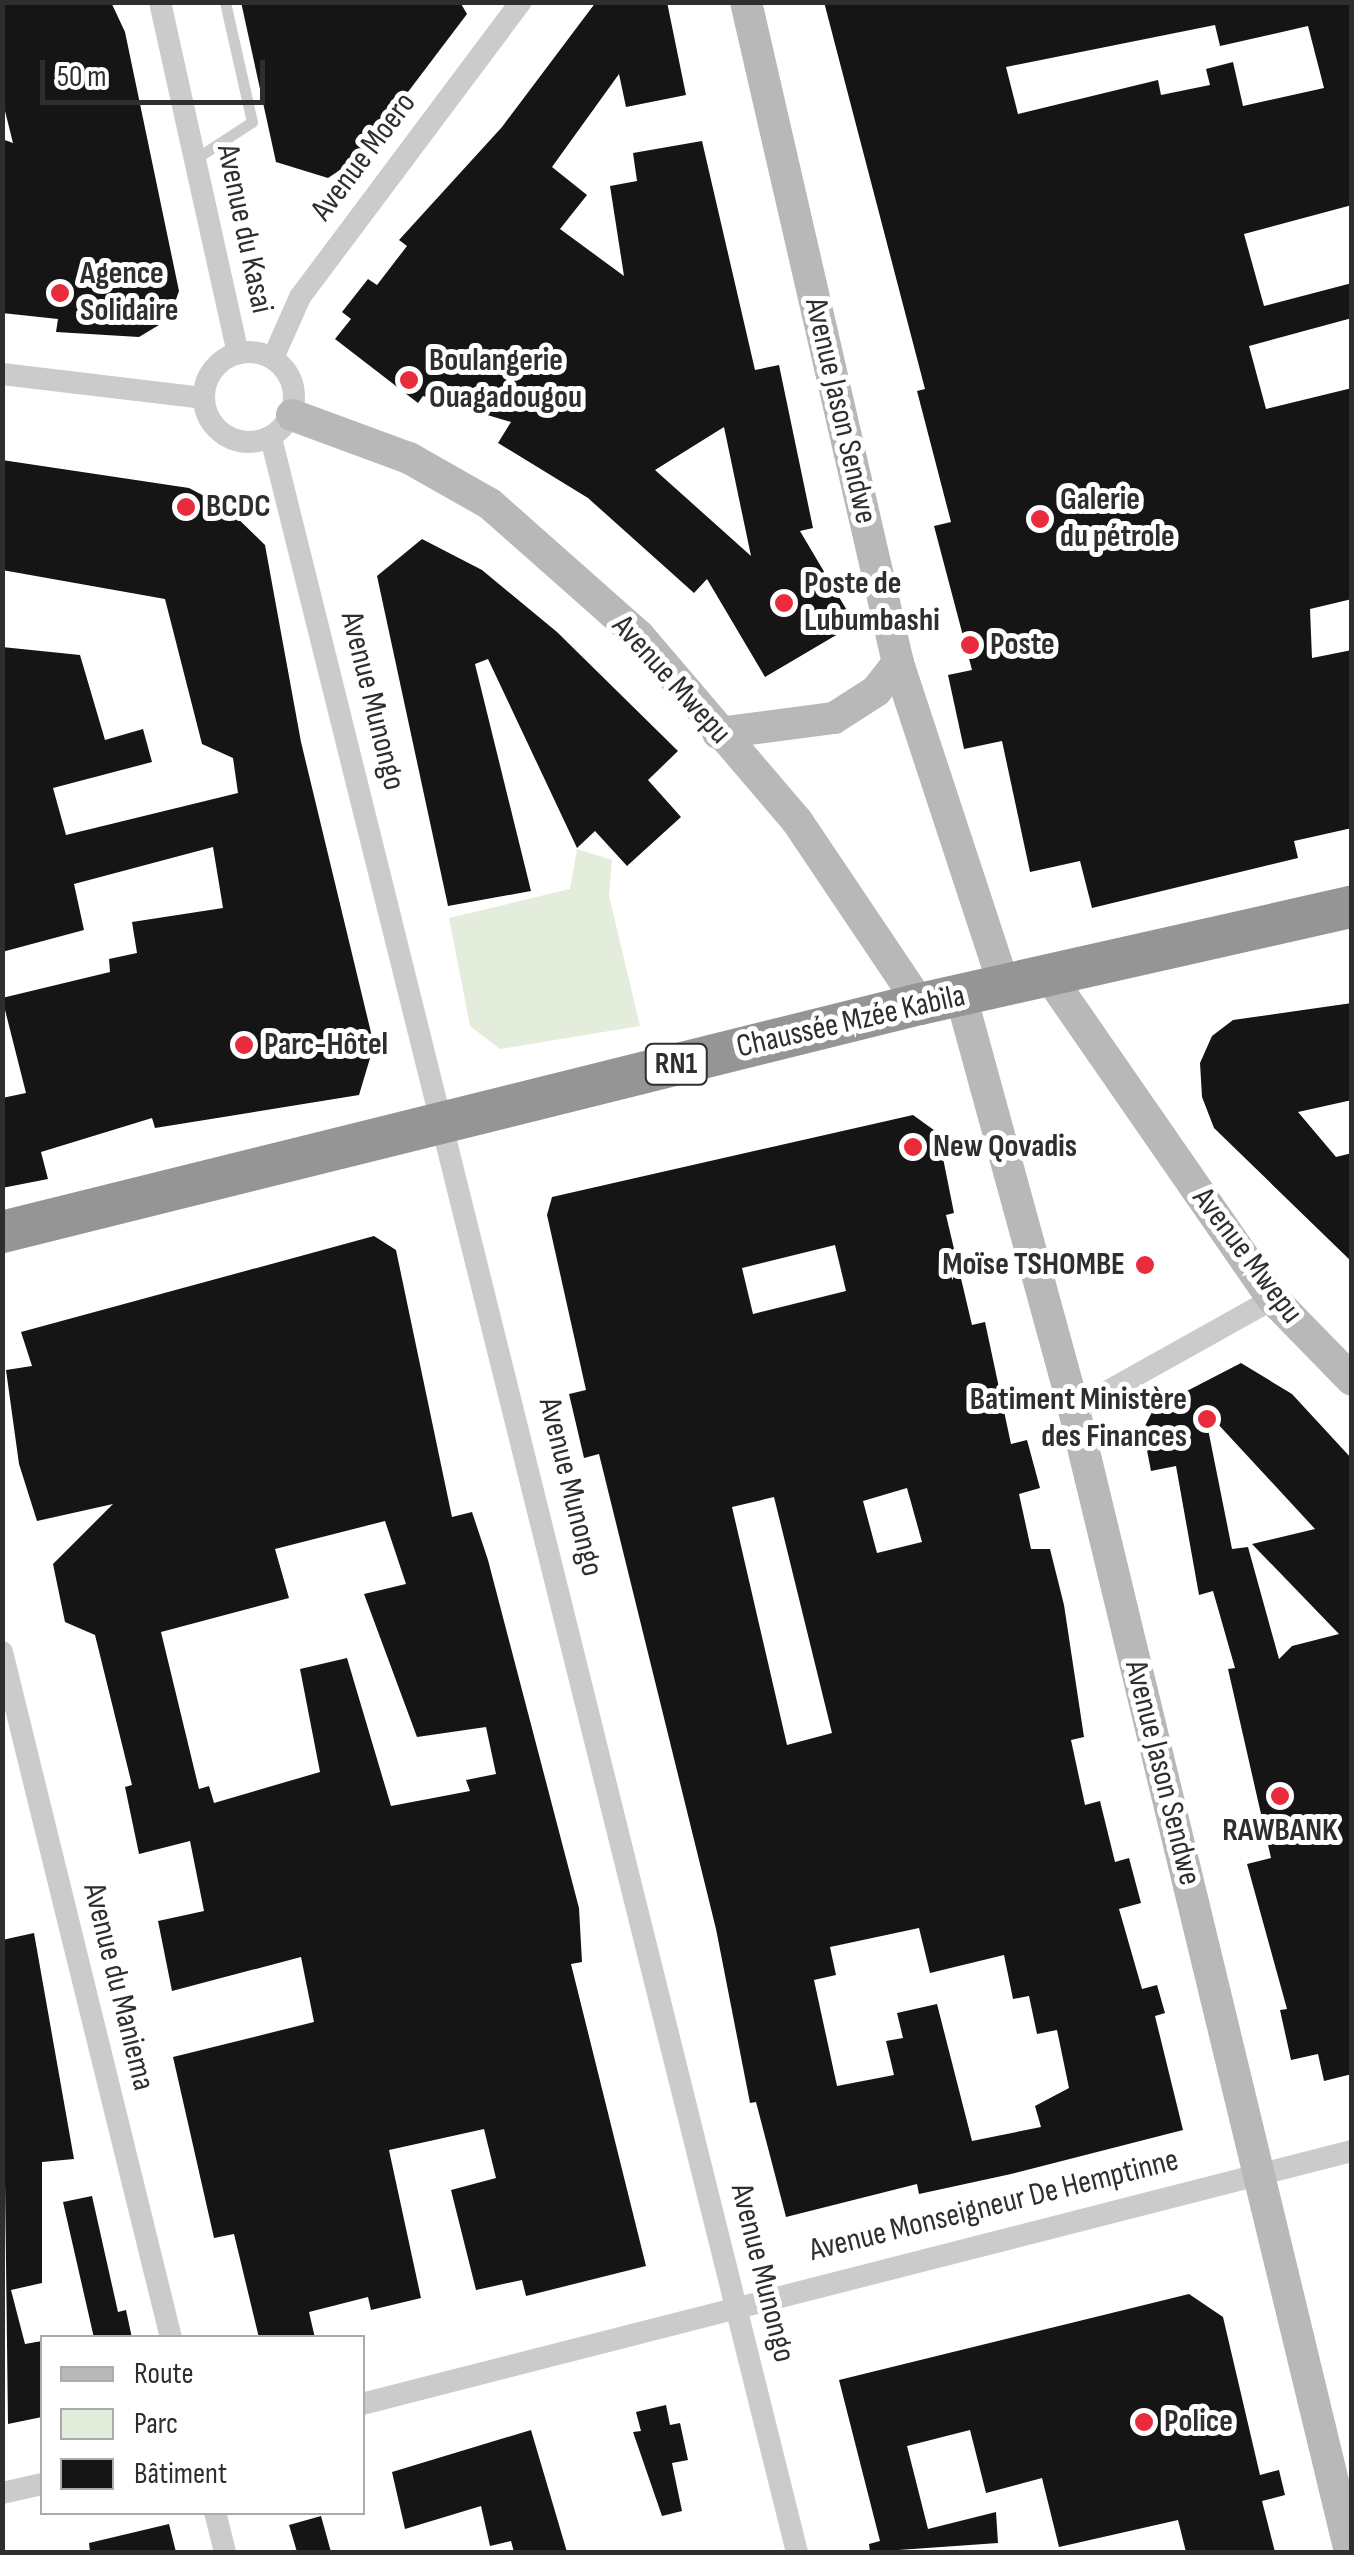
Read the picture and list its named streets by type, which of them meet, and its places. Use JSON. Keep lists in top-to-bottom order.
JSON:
{
  "streets": {
    "highway": ["Chaussée Mzée Kabila", "RN1"],
    "street": [
      "Avenue Moero",
      "Avenue du Kasai",
      "Avenue Jason Sendwe",
      "Avenue Mwepu",
      "Avenue Munongo",
      "Avenue du Maniema",
      "Avenue Monseigneur De Hemptinne"
    ]
  },
  "crossings": [
    ["Avenue Moero", "Avenue du Kasai"],
    ["Avenue Moero", "Avenue Mwepu"],
    ["Avenue Moero", "Avenue Munongo"],
    ["Avenue du Kasai", "Avenue Mwepu"],
    ["Avenue du Kasai", "Avenue Munongo"],
    ["Avenue Jason Sendwe", "Avenue Mwepu"],
    ["Avenue Jason Sendwe", "Chaussée Mzée Kabila"],
    ["Avenue Jason Sendwe", "Avenue Monseigneur De Hemptinne"],
    ["Avenue Mwepu", "Avenue Munongo"],
    ["Avenue Mwepu", "Chaussée Mzée Kabila"],
    ["Avenue Munongo", "Chaussée Mzée Kabila"],
    ["Avenue Munongo", "Avenue Monseigneur De Hemptinne"]
  ],
  "places": [
    "Agence Solidaire",
    "Boulangerie Ouagadougou",
    "BCDC",
    "Galerie du pétrole",
    "Poste de Lubumbashi",
    "Poste",
    "Parc-Hôtel",
    "New Qovadis",
    "Moïse TSHOMBE",
    "Batiment Ministère des Finances",
    "RAWBANK",
    "Police"
  ],
  "legend": ["Route", "Parc", "Bâtiment"],
  "scale_bar": "50 m"
}
